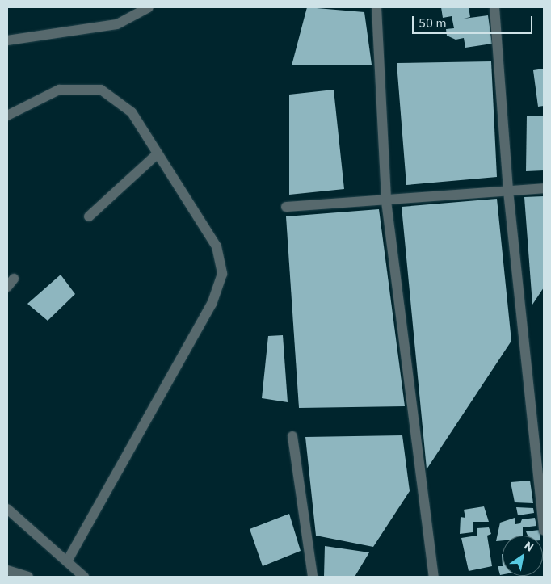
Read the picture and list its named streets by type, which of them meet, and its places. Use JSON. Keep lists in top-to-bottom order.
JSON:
{
  "scale_bar": "50 m",
  "north": "top right"
}
